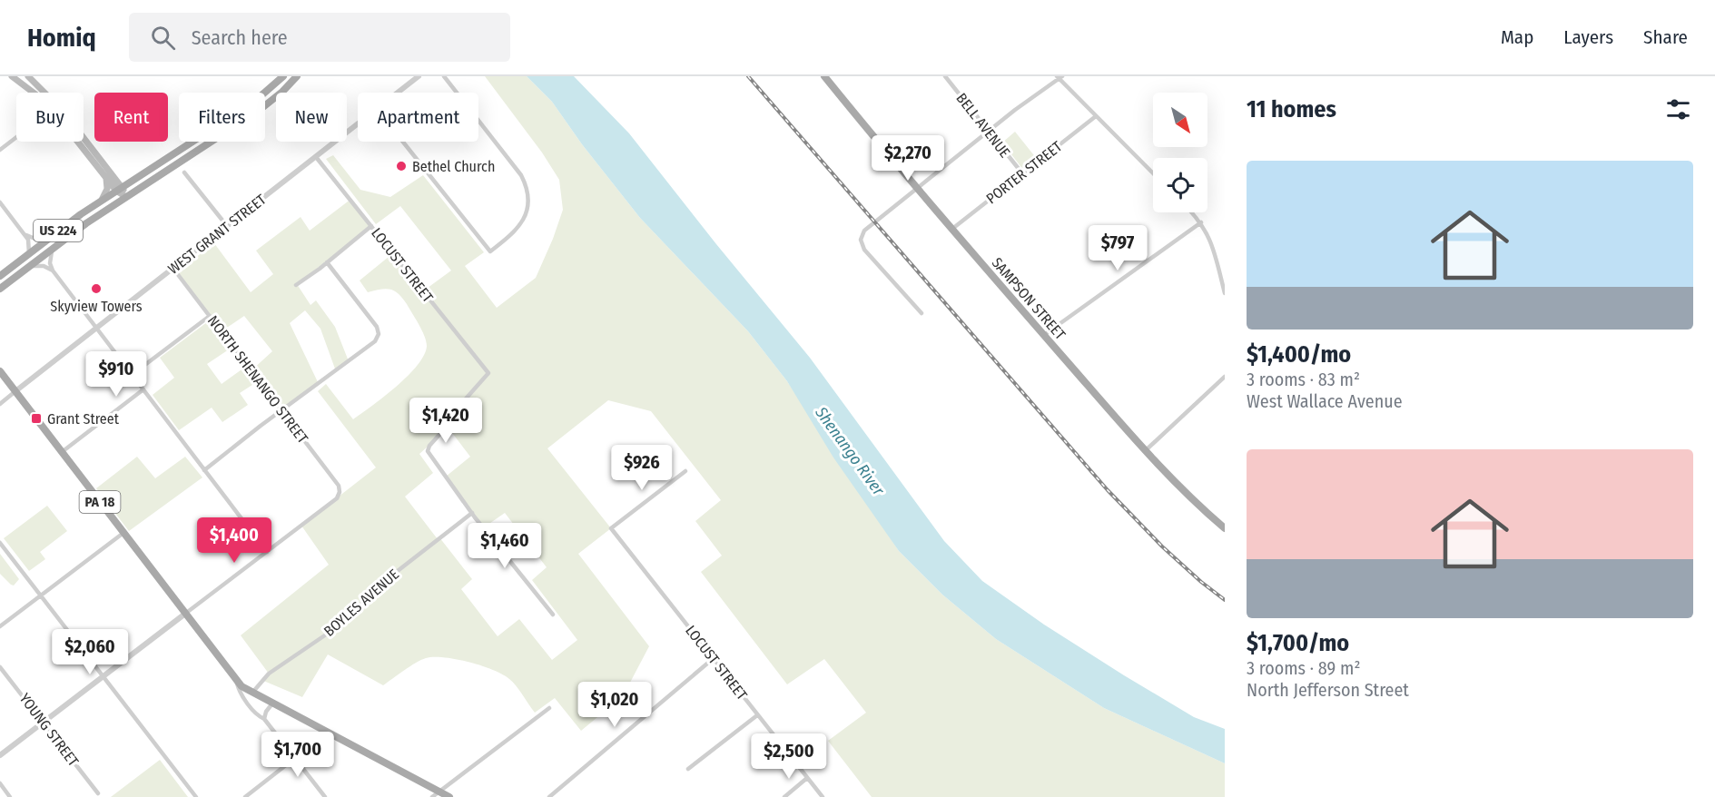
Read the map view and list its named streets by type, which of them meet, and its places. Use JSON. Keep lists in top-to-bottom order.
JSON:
{
  "streets": {
    "main road": ["US 224", "SAMPSON STREET", "PA 18"],
    "street": [
      "BELL AVENUE",
      "PORTER STREET",
      "WEST GRANT STREET",
      "LOCUST STREET",
      "NORTH SHENANGO STREET",
      "BOYLES AVENUE",
      "YOUNG STREET"
    ]
  },
  "crossings": [
    ["BELL AVENUE", "PORTER STREET"],
    ["PORTER STREET", "SAMPSON STREET"],
    ["WEST GRANT STREET", "LOCUST STREET"],
    ["WEST GRANT STREET", "NORTH SHENANGO STREET"],
    ["WEST GRANT STREET", "PA 18"],
    ["LOCUST STREET", "BOYLES AVENUE"],
    ["PA 18", "BOYLES AVENUE"]
  ],
  "water": ["Shenango River"],
  "places": {
    "other": ["Bethel Church", "Skyview Towers"],
    "transit": ["Grant Street"]
  },
  "north": "bottom right",
  "page": {
    "header": "Homiq",
    "search": "Search here",
    "nav": ["Map", "Layers", "Share"],
    "heading": "11 homes",
    "chip": [
      "Buy",
      "Rent",
      "Filters",
      "New",
      "Apartment"
    ],
    "price": [
      "$2,270",
      "$797",
      "$910",
      "$1,420",
      "$926",
      "$1,400",
      "$1,460",
      "$2,060",
      "$1,020",
      "$1,700",
      "$2,500"
    ],
    "list": [
      {
        "name": "$1,400/mo",
        "note": "3 rooms · 83 m² · West Wallace Avenue"
      },
      {
        "name": "$1,700/mo",
        "note": "3 rooms · 89 m² · North Jefferson Street"
      }
    ]
  }
}
